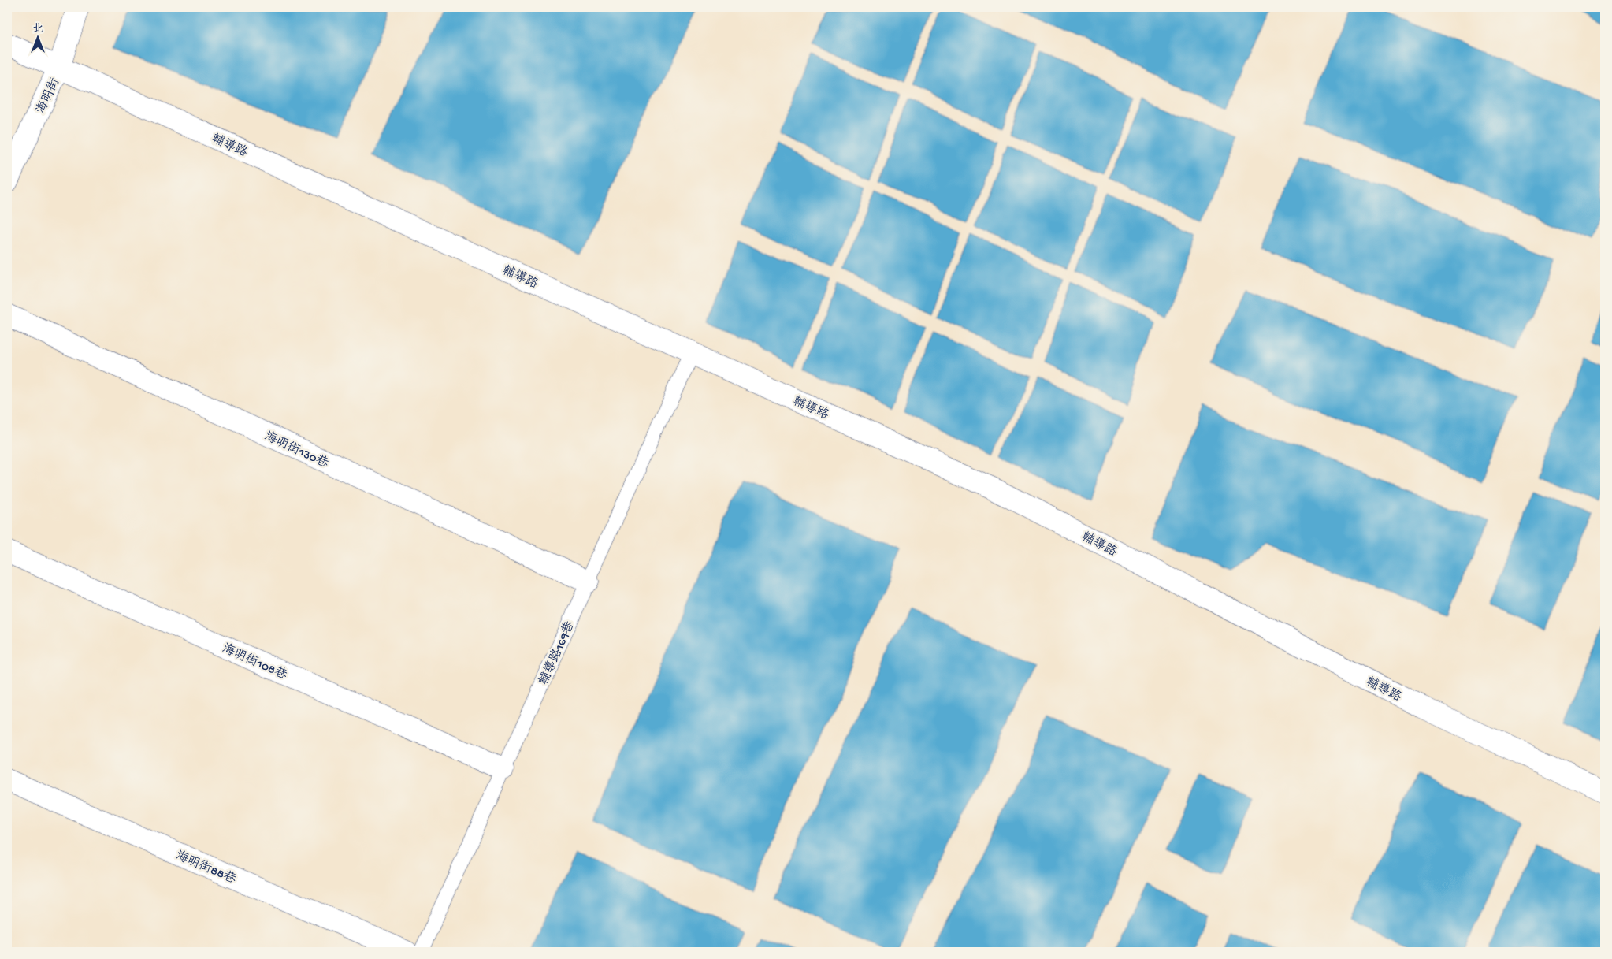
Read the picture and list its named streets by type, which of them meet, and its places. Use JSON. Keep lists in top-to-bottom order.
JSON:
{
  "streets": {
    "street": [
      "海明街",
      "輔導路",
      "海明街130巷",
      "海明街108巷",
      "海明街88巷"
    ],
    "lane": ["輔導路169巷"]
  },
  "crossings": [
    ["海明街", "輔導路"],
    ["輔導路", "輔導路169巷"],
    ["海明街130巷", "輔導路169巷"],
    ["輔導路169巷", "海明街108巷"]
  ],
  "north": "top"
}
